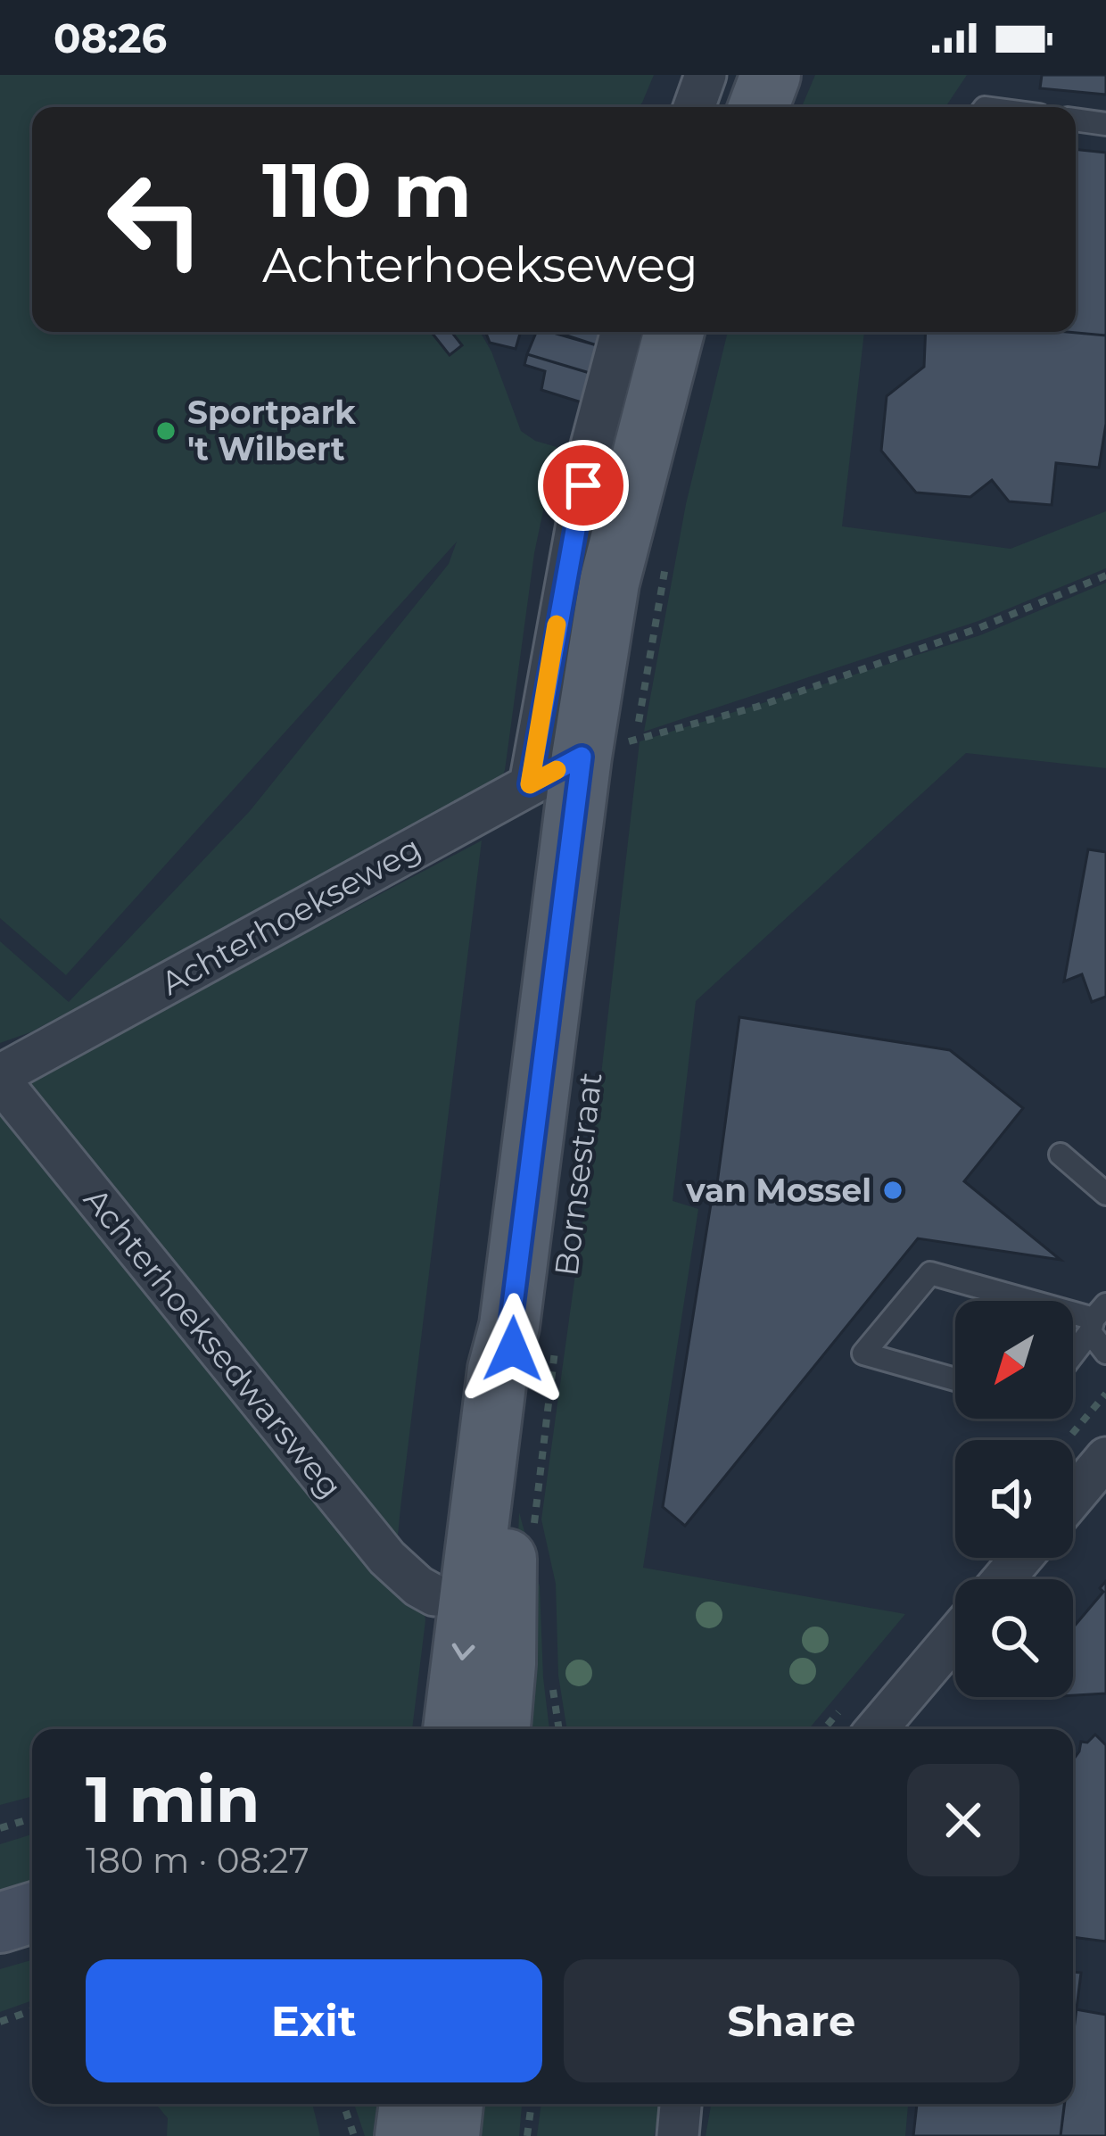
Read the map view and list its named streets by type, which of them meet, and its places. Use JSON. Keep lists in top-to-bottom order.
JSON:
{
  "streets": {
    "main road": ["Bornsestraat"],
    "street": ["Achterhoekseweg", "Achterhoeksedwarsweg"]
  },
  "crossings": [
    ["Achterhoekseweg", "Bornsestraat"],
    ["Achterhoekseweg", "Achterhoeksedwarsweg"]
  ],
  "places": ["Sportpark 't Wilbert", "van Mossel"],
  "north": "bottom left",
  "page": {
    "status": "08:26",
    "turn": ["110 m", "Achterhoekseweg"],
    "heading": ["1 min", "180 m · 08:27"],
    "buttons": ["Exit", "Share"]
  }
}
